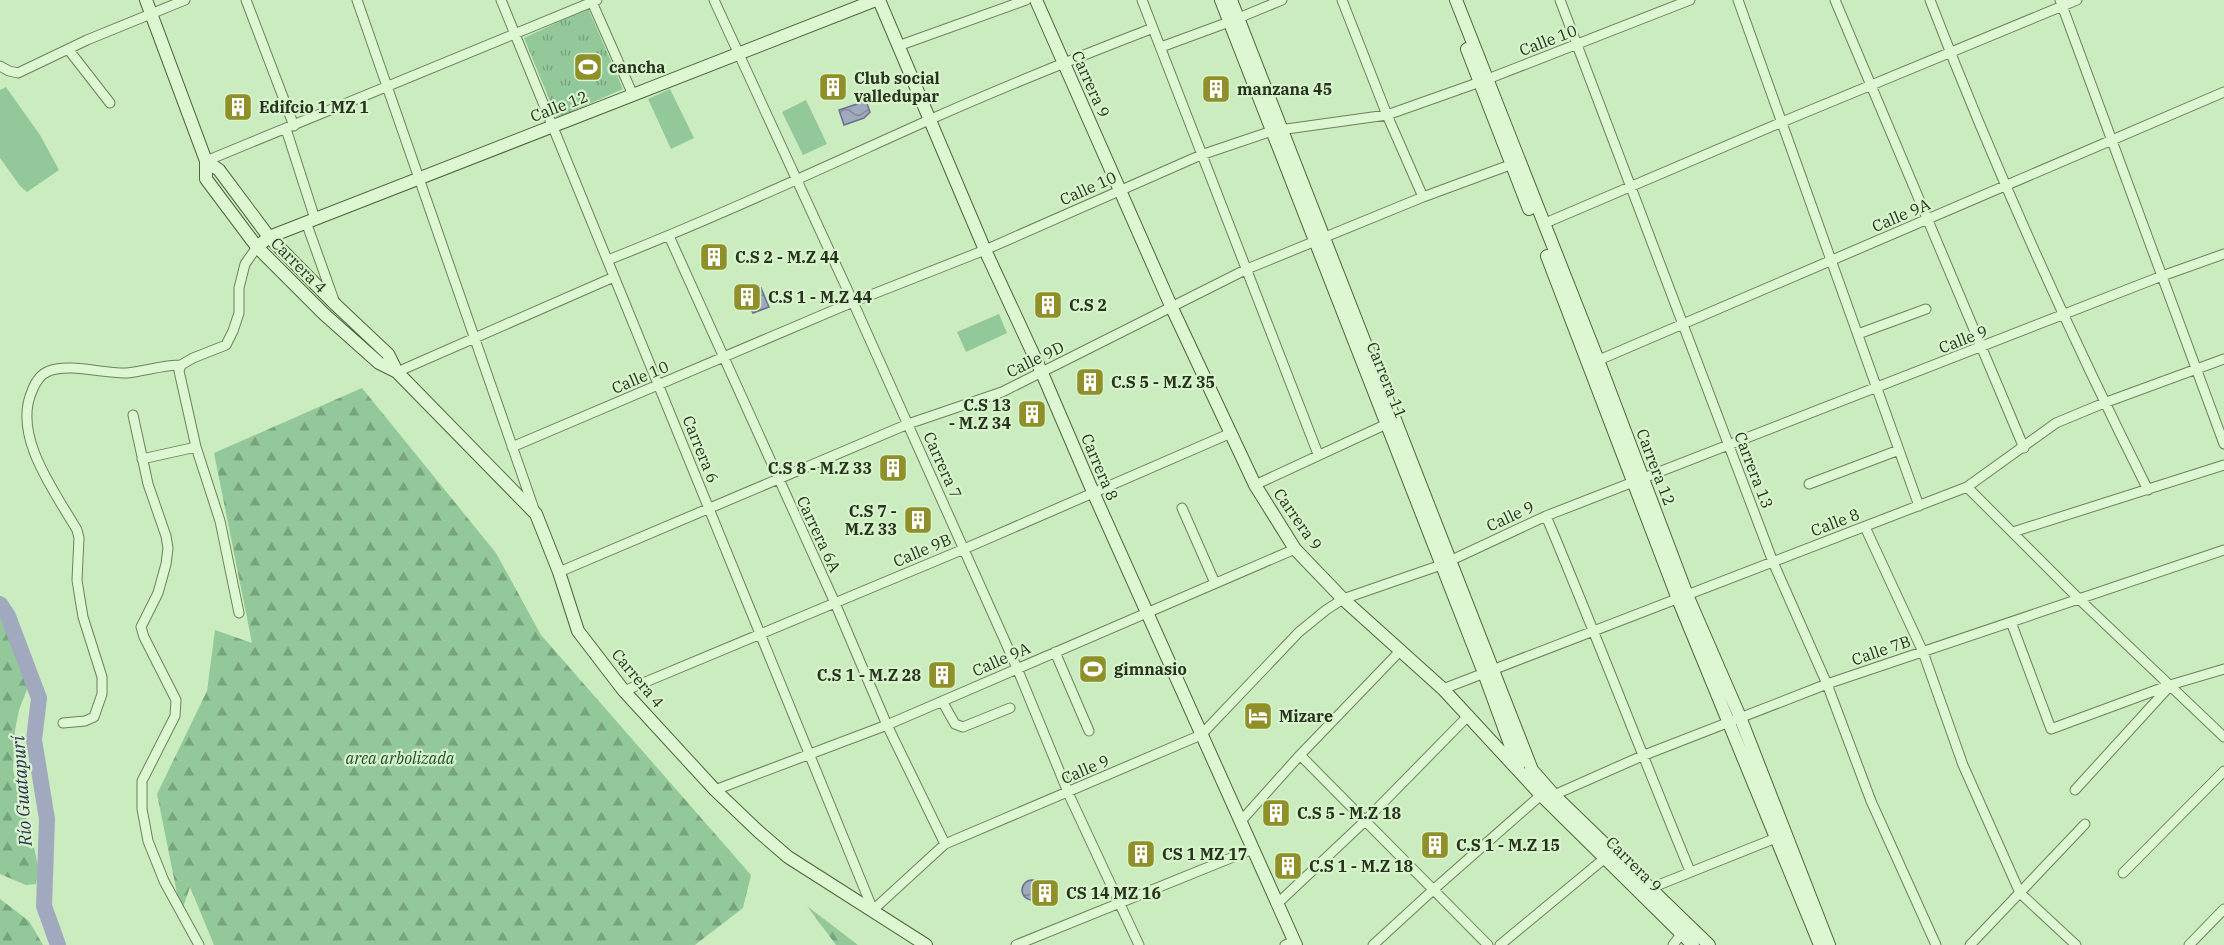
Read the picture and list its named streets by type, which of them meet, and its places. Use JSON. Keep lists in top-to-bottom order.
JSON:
{
  "streets": {
    "street": [
      "Calle 10",
      "Carrera 9",
      "Calle 12",
      "Calle 9A",
      "Carrera 4",
      "Calle 9",
      "Calle 9D",
      "Carrera 11",
      "Carrera 6",
      "Carrera 7",
      "Carrera 8",
      "Carrera 12",
      "Carrera 13",
      "Calle 8",
      "Carrera 6A",
      "Calle 9B",
      "Calle 7B"
    ]
  },
  "crossings": [
    ["Calle 10", "Carrera 9"],
    ["Calle 10", "Carrera 11"],
    ["Calle 10", "Carrera 6"],
    ["Calle 10", "Carrera 7"],
    ["Calle 10", "Carrera 8"],
    ["Calle 10", "Carrera 12"],
    ["Calle 10", "Carrera 13"],
    ["Calle 10", "Carrera 6A"],
    ["Carrera 9", "Calle 9A"],
    ["Carrera 9", "Calle 9"],
    ["Carrera 9", "Calle 9D"],
    ["Carrera 9", "Carrera 11"],
    ["Carrera 9", "Calle 8"],
    ["Carrera 9", "Calle 9B"],
    ["Carrera 9", "Calle 7B"],
    ["Calle 12", "Carrera 4"],
    ["Calle 12", "Carrera 6"],
    ["Calle 12", "Carrera 7"],
    ["Calle 12", "Carrera 8"],
    ["Calle 9A", "Carrera 4"],
    ["Calle 9A", "Carrera 6"],
    ["Calle 9A", "Carrera 7"],
    ["Calle 9A", "Carrera 8"],
    ["Calle 9A", "Carrera 12"],
    ["Calle 9A", "Carrera 13"],
    ["Calle 9A", "Carrera 6A"],
    ["Carrera 4", "Calle 9"],
    ["Carrera 4", "Calle 9D"],
    ["Carrera 4", "Carrera 6"],
    ["Carrera 4", "Calle 9B"],
    ["Calle 9", "Carrera 11"],
    ["Calle 9", "Carrera 6"],
    ["Calle 9", "Carrera 7"],
    ["Calle 9", "Carrera 8"],
    ["Calle 9", "Carrera 12"],
    ["Calle 9", "Carrera 13"],
    ["Calle 9", "Carrera 6A"],
    ["Calle 9D", "Carrera 11"],
    ["Calle 9D", "Carrera 6"],
    ["Calle 9D", "Carrera 7"],
    ["Calle 9D", "Carrera 8"],
    ["Calle 9D", "Carrera 12"],
    ["Calle 9D", "Carrera 6A"],
    ["Carrera 11", "Calle 8"],
    ["Carrera 6", "Calle 9B"],
    ["Carrera 7", "Calle 9B"],
    ["Carrera 8", "Calle 9B"],
    ["Carrera 12", "Calle 8"],
    ["Carrera 12", "Calle 7B"],
    ["Carrera 13", "Calle 8"],
    ["Carrera 13", "Calle 7B"],
    ["Carrera 6A", "Calle 9B"]
  ],
  "water": ["Río Guatapurí"],
  "parks": ["area arbolizada"],
  "places": {
    "sports": ["cancha", "gimnasio"],
    "building": [
      "Club social valledupar",
      "manzana 45",
      "Edifcio 1 MZ 1",
      "C.S 2 - M.Z 44",
      "C.S 1 - M.Z 44",
      "C.S 2",
      "C.S 5 - M.Z 35",
      "C.S 13 - M.Z 34",
      "C.S 8 - M.Z 33",
      "C.S 7 - M.Z 33",
      "C.S 1 - M.Z 28",
      "C.S 5 - M.Z 18",
      "C.S 1 - M.Z 15",
      "CS 1 MZ 17",
      "C.S 1 - M.Z 18",
      "CS 14 MZ 16"
    ],
    "hotel": ["Mizare"]
  }
}
